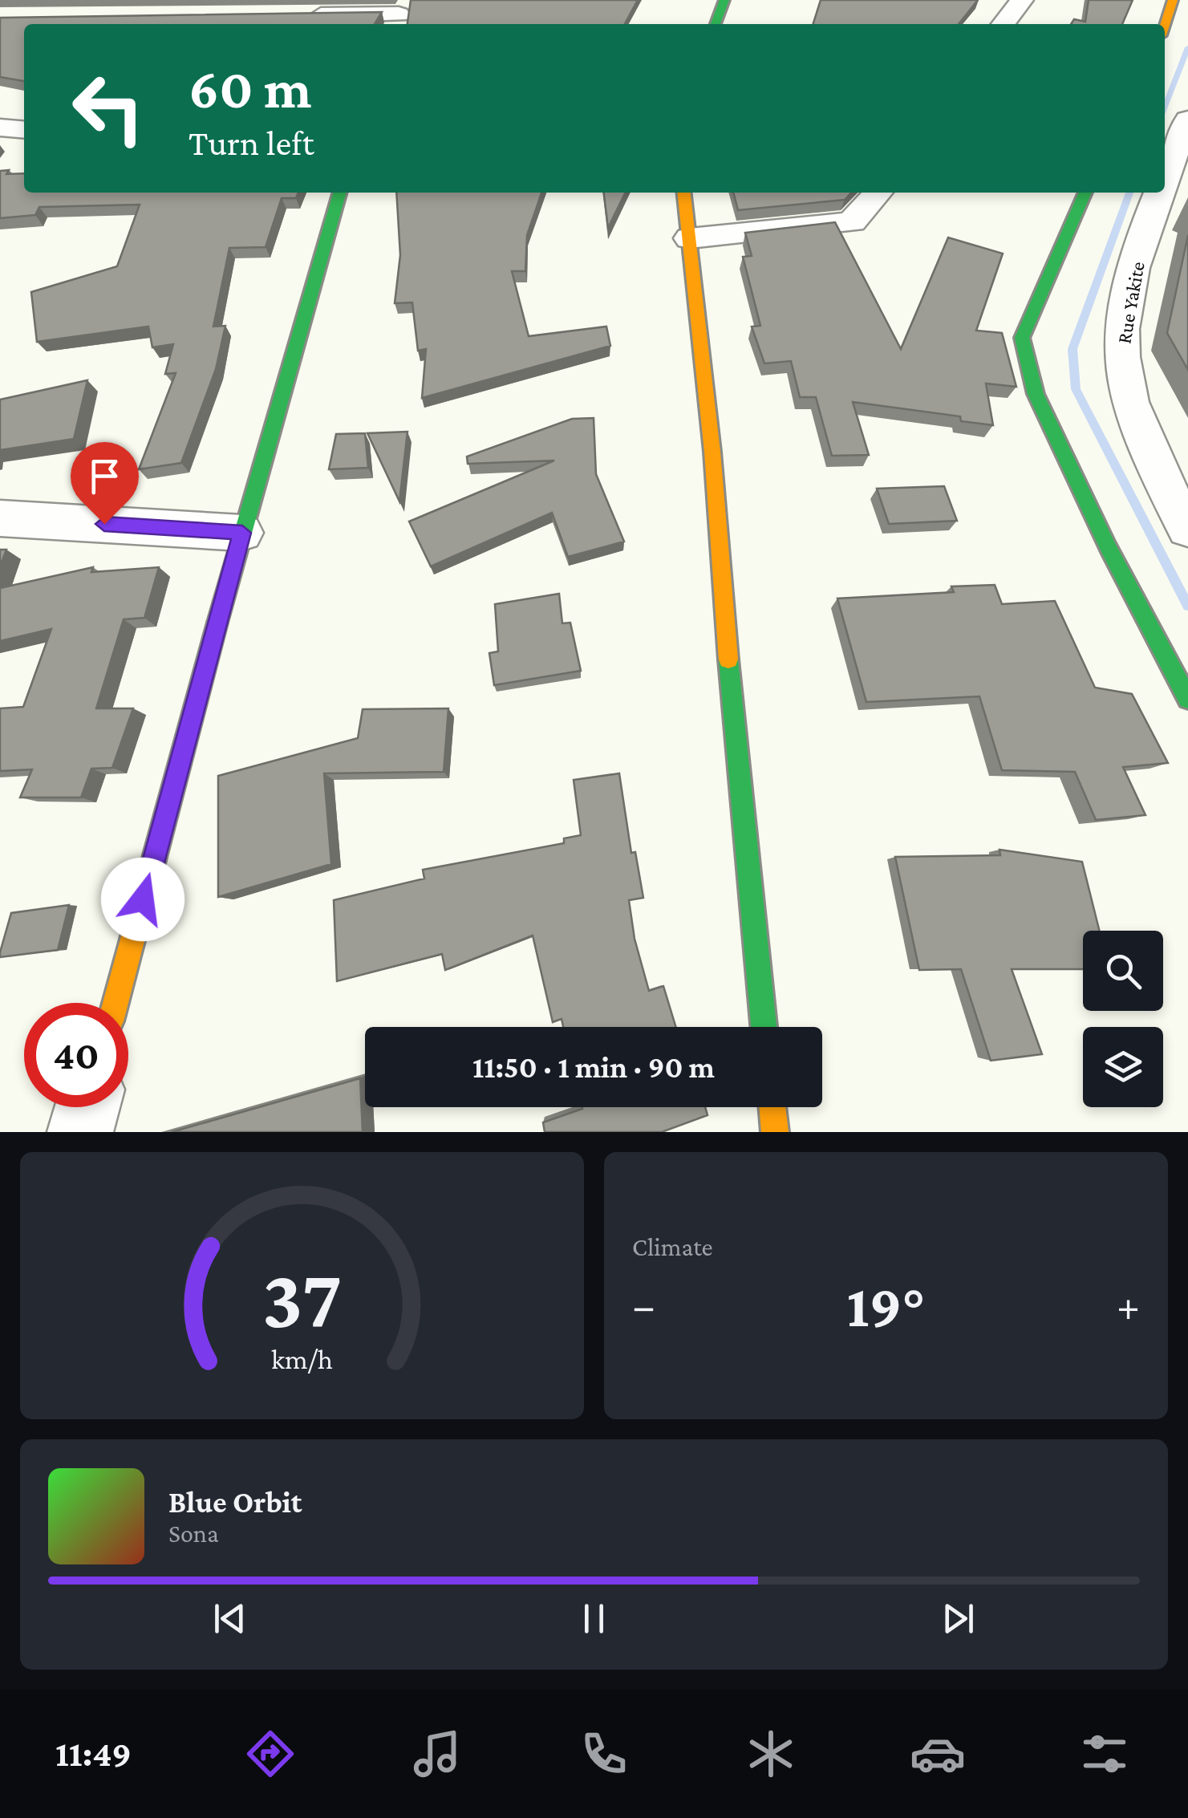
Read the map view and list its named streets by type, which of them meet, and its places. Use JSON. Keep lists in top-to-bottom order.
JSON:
{
  "streets": {
    "street": ["Rue Yakite"]
  },
  "page": {
    "turn": ["60 m", "Turn left"],
    "limit": "40",
    "trip": "11:50 · 1 min · 90 m",
    "tile": "Climate",
    "heat": ["−", "19°", "+"],
    "song": ["Blue Orbit", "Sona"],
    "tabs": "11:49",
    "gauge": ["37", "km/h"]
  }
}
